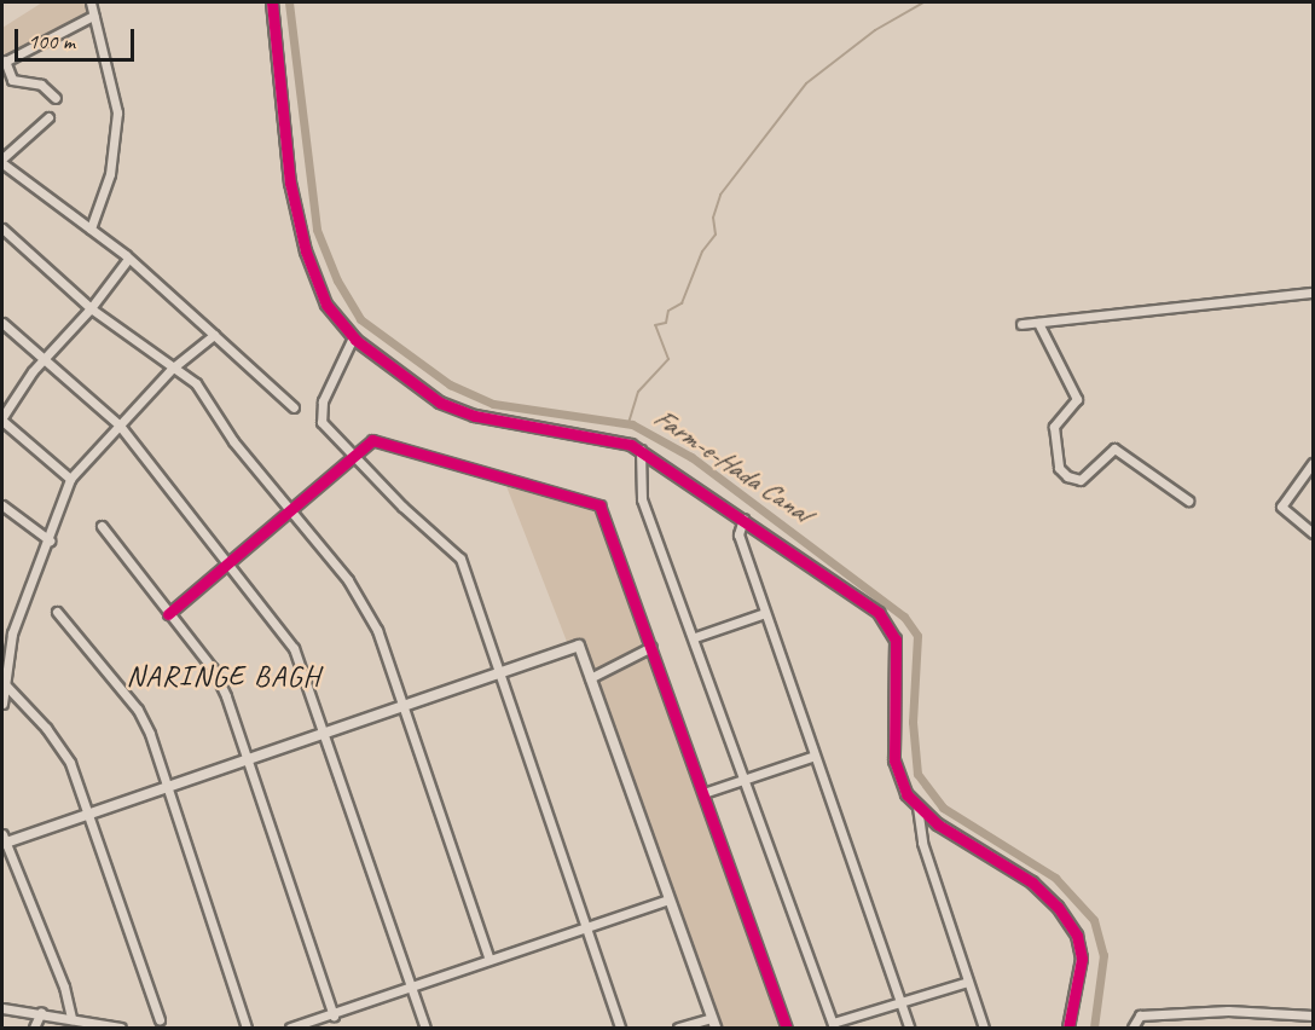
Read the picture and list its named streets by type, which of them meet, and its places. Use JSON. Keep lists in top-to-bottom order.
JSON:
{
  "districts": ["NARINGE BAGH"],
  "water": ["Farm-e-Hada Canal"],
  "scale_bar": "100 m"
}
